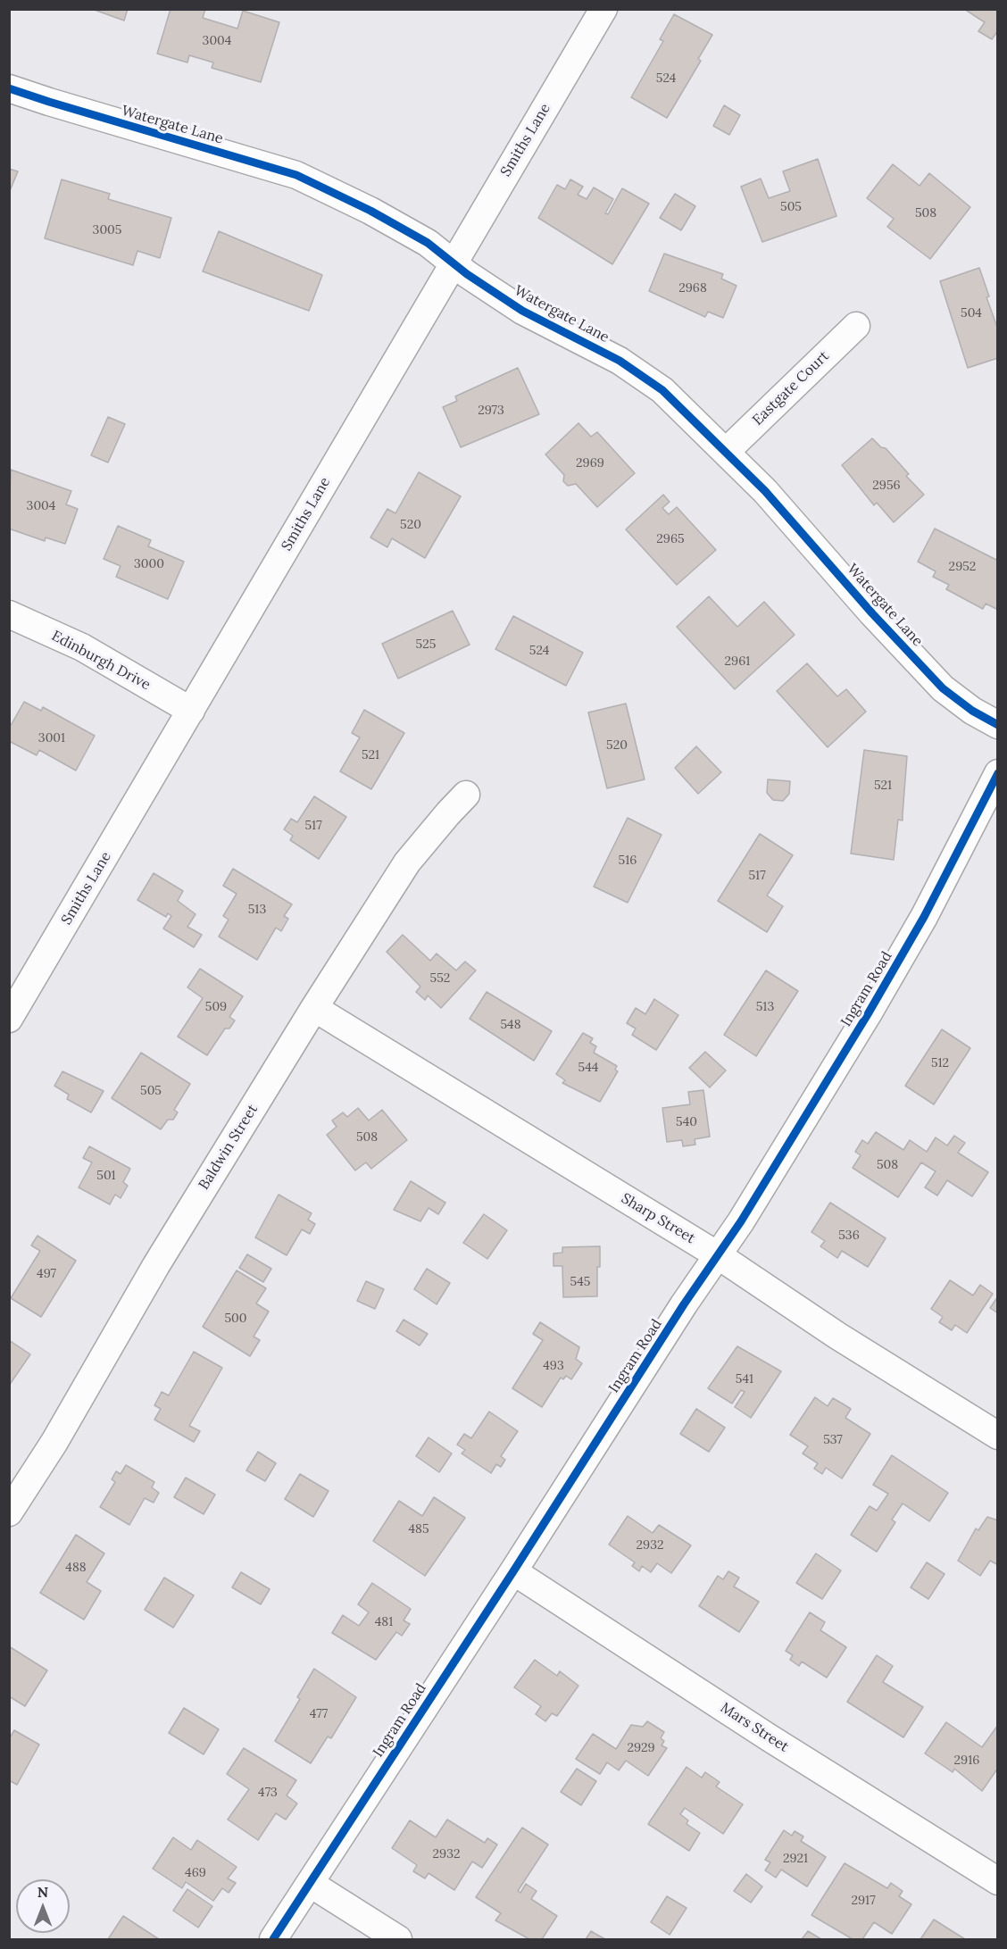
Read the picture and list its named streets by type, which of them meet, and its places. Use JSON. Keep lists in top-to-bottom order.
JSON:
{
  "streets": {
    "street": [
      "Watergate Lane",
      "Smiths Lane",
      "Eastgate Court",
      "Edinburgh Drive",
      "Ingram Road",
      "Baldwin Street",
      "Sharp Street",
      "Mars Street"
    ]
  },
  "crossings": [
    ["Watergate Lane", "Smiths Lane"],
    ["Watergate Lane", "Eastgate Court"],
    ["Smiths Lane", "Edinburgh Drive"],
    ["Ingram Road", "Sharp Street"],
    ["Ingram Road", "Mars Street"],
    ["Baldwin Street", "Sharp Street"]
  ],
  "house_numbers": [
    "3004",
    "524",
    "505",
    "508",
    "3005",
    "2968",
    "504",
    "2973",
    "2969",
    "2956",
    "3004",
    "520",
    "2965",
    "3000",
    "2952",
    "525",
    "524",
    "2961",
    "3001",
    "520",
    "521",
    "521",
    "517",
    "516",
    "517",
    "513",
    "552",
    "509",
    "513",
    "548",
    "512",
    "544",
    "505",
    "540",
    "508",
    "508",
    "501",
    "536",
    "497",
    "545",
    "500",
    "493",
    "541",
    "537",
    "485",
    "2932",
    "488",
    "481",
    "477",
    "2929",
    "2916",
    "473",
    "2932",
    "2921",
    "469",
    "2917"
  ],
  "north": "top"
}
